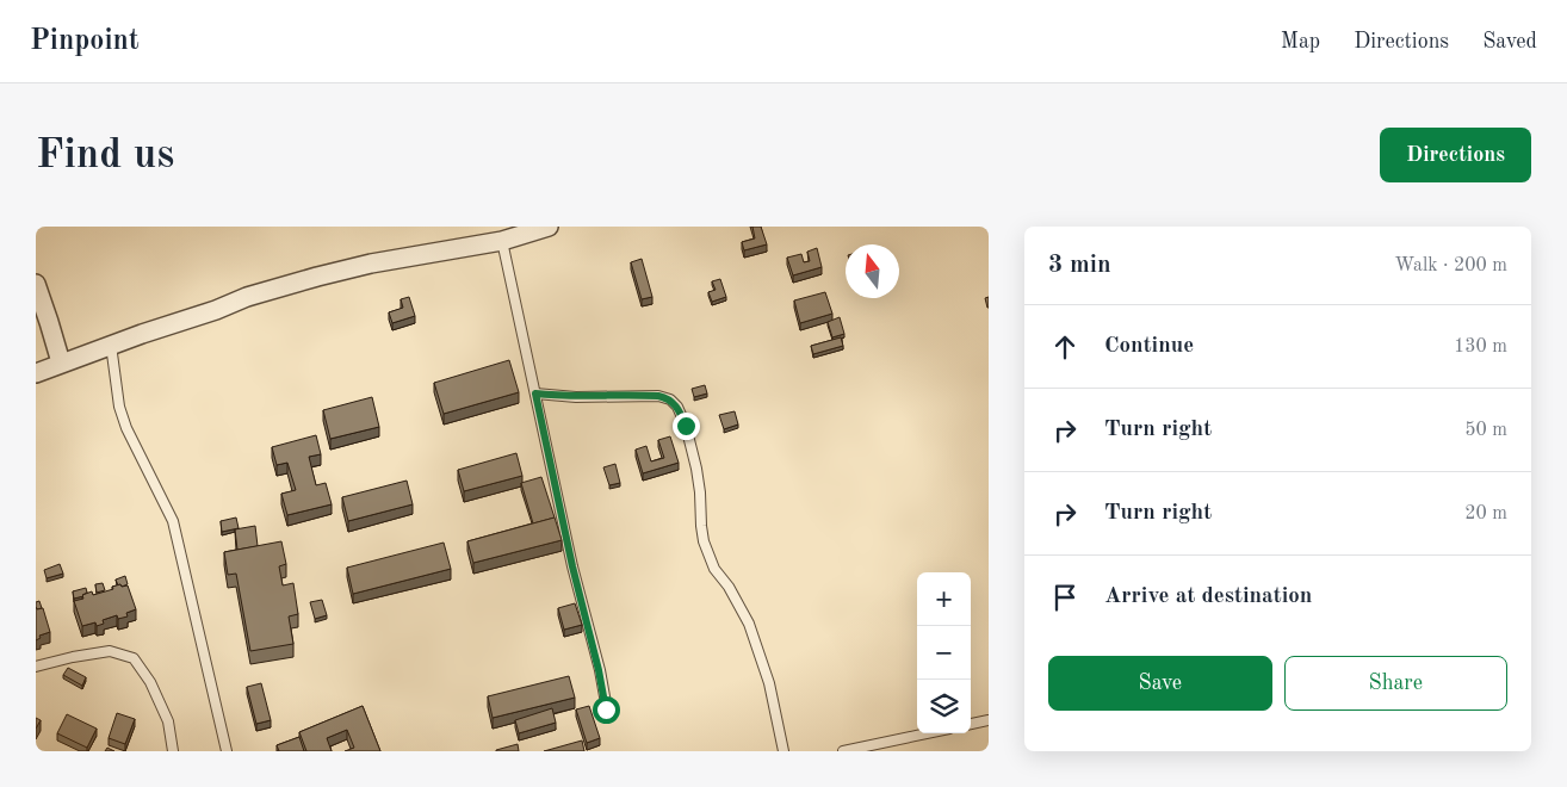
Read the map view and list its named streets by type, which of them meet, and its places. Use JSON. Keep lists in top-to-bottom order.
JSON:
{
  "north": "top",
  "page": {
    "header": "Pinpoint",
    "nav": ["Map", "Directions", "Saved"],
    "buttons": [
      "Directions",
      ["Save", "Share"]
    ],
    "title": "Find us",
    "heading": ["3 min", "Walk · 200 m"],
    "list": [
      ["Continue", "130 m"],
      ["Turn right", "50 m"],
      ["Turn right", "20 m"],
      "Arrive at destination"
    ],
    "map_buttons": ["+", "−"]
  }
}
